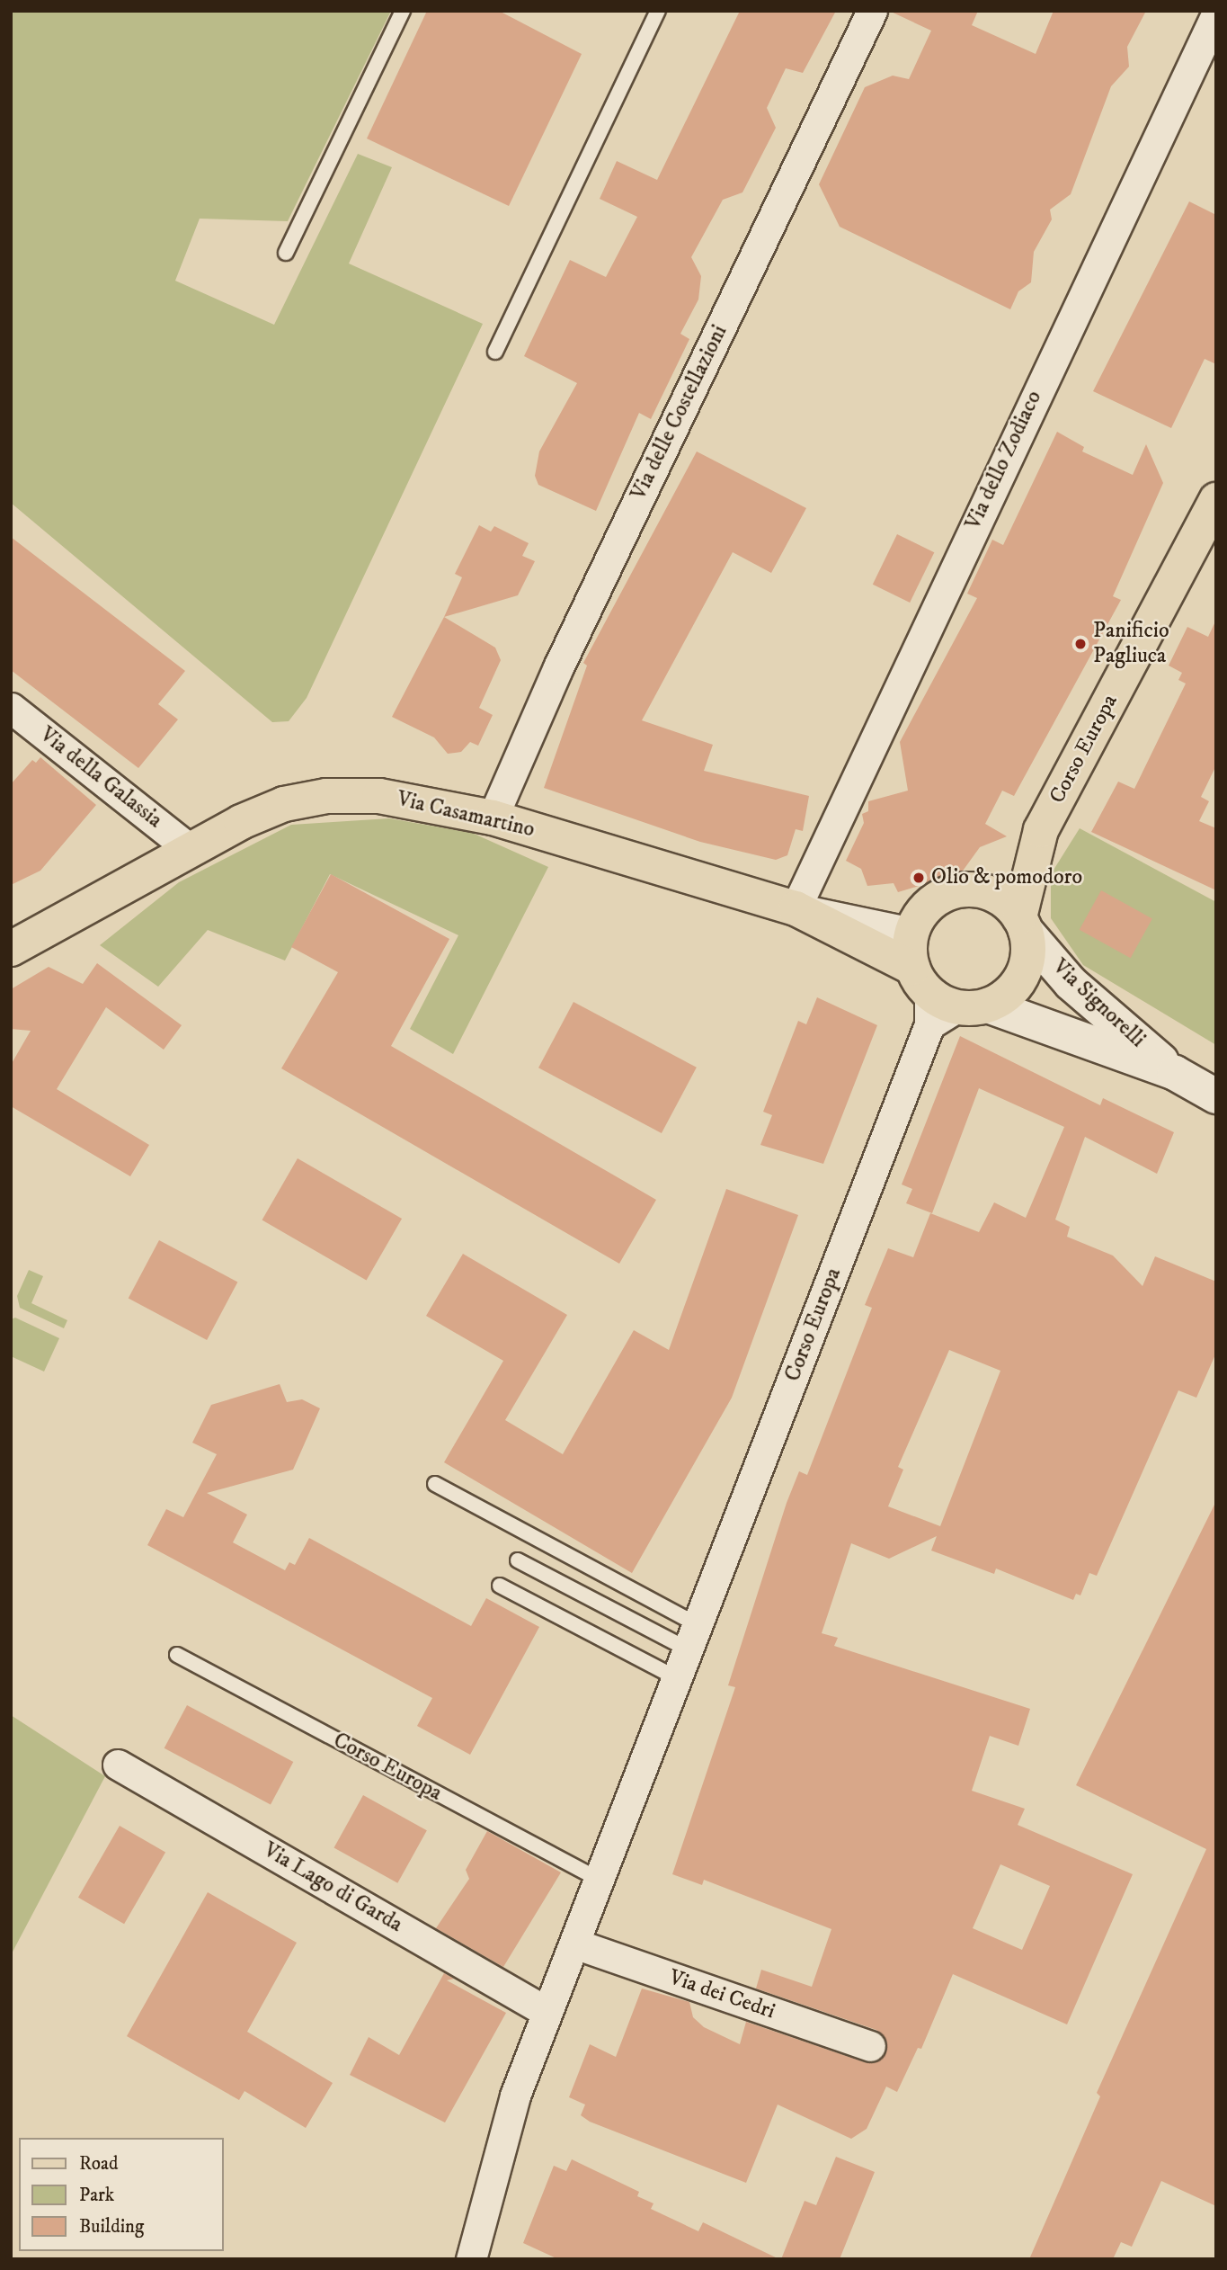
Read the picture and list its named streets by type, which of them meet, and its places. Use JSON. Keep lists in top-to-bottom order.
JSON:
{
  "streets": {
    "main road": ["Corso Europa", "Via Casamartino"],
    "street": [
      "Via delle Costellazioni",
      "Via dello Zodiaco",
      "Via della Galassia",
      "Via Signorelli",
      "Via Lago di Garda",
      "Via dei Cedri"
    ]
  },
  "crossings": [
    ["Via delle Costellazioni", "Via Casamartino"],
    ["Via dello Zodiaco", "Via Casamartino"],
    ["Corso Europa", "Via Casamartino"],
    ["Corso Europa", "Via Signorelli"],
    ["Corso Europa", "Via Lago di Garda"],
    ["Corso Europa", "Via dei Cedri"],
    ["Via della Galassia", "Via Casamartino"],
    ["Via Casamartino", "Via Signorelli"]
  ],
  "places": ["Panificio Pagliuca", "Olio & pomodoro"],
  "legend": ["Road", "Park", "Building"]
}
